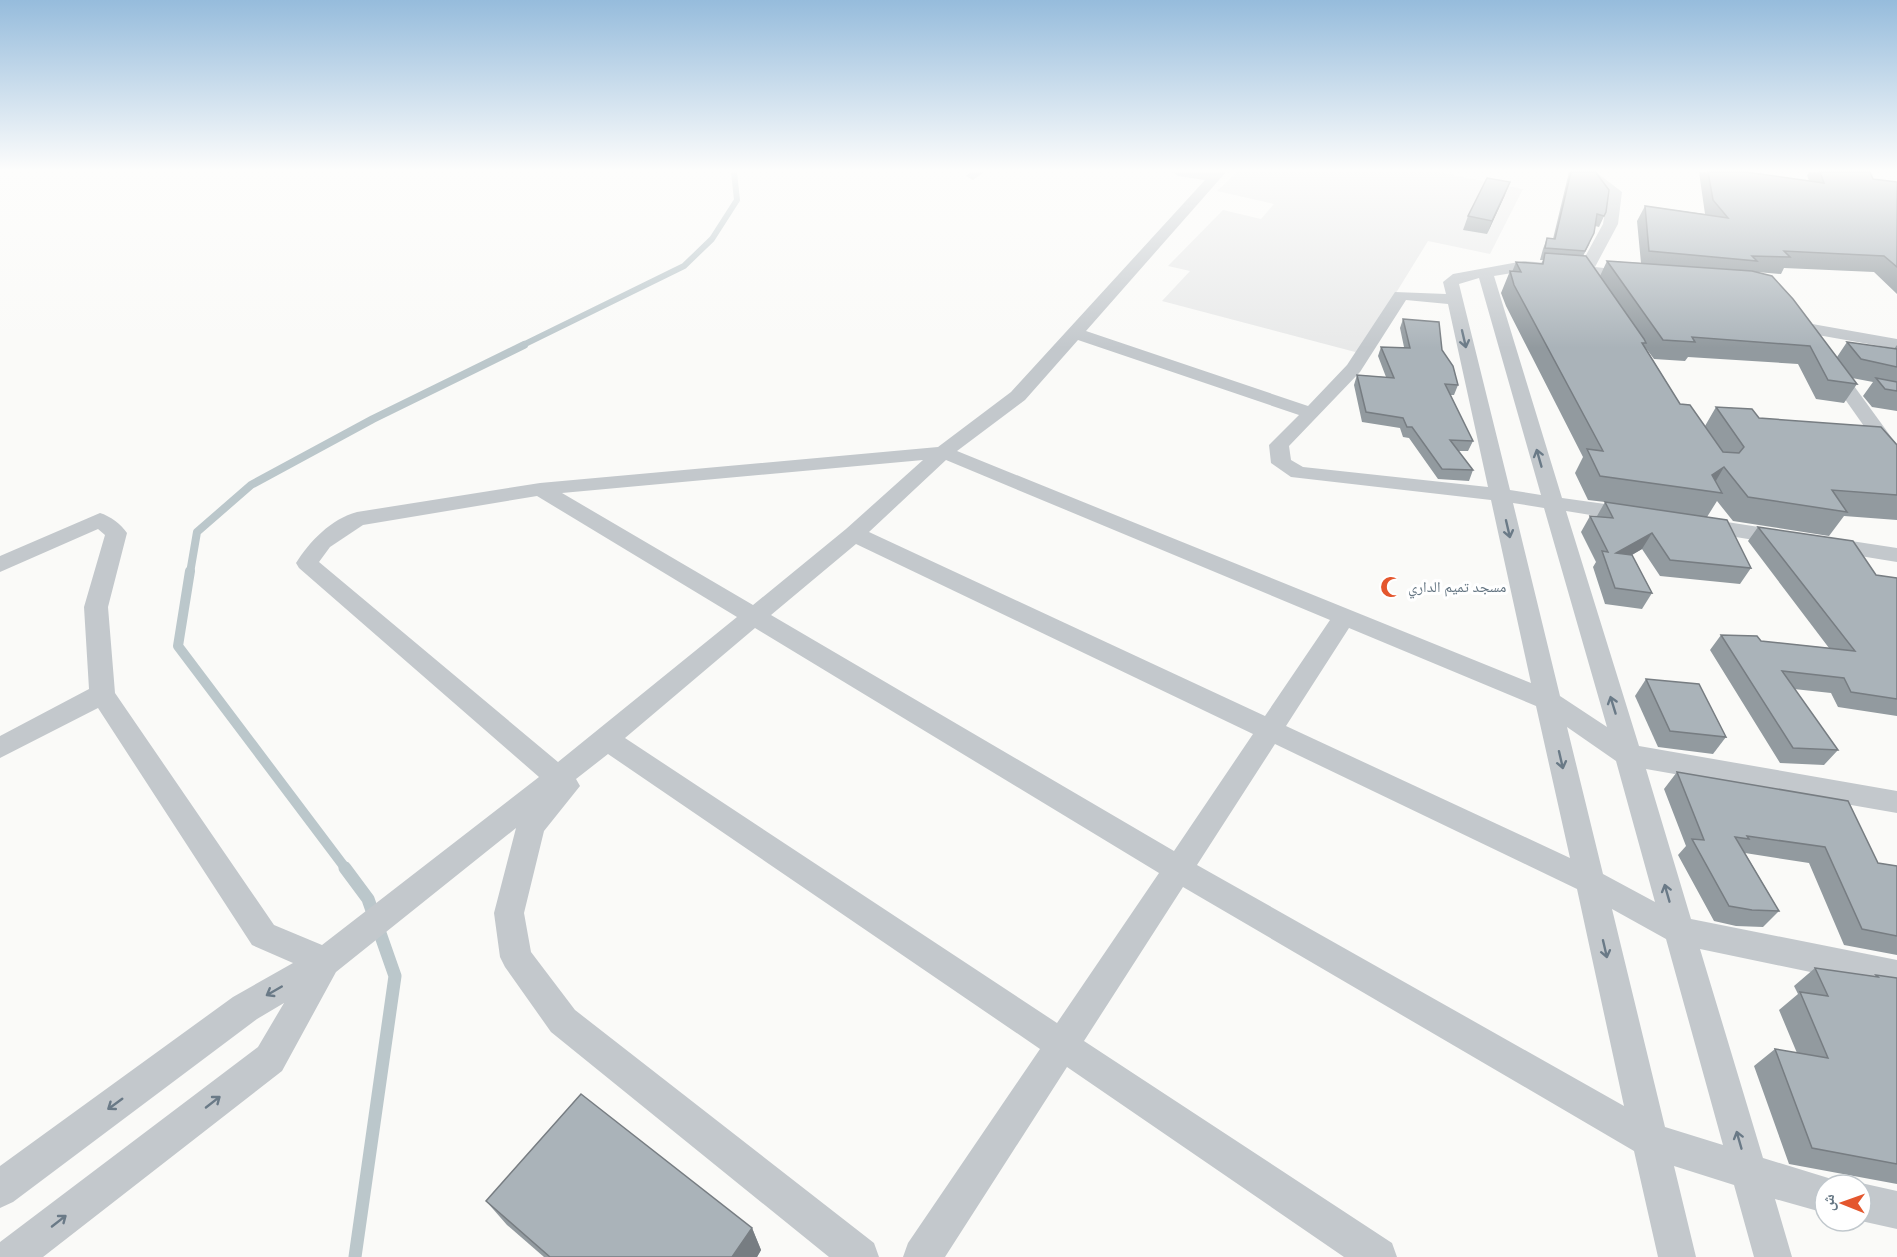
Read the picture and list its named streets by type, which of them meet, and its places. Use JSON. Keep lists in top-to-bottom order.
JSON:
{
  "places": {
    "mosque": ["مسجد تميم الداري"]
  },
  "north": "left"
}
